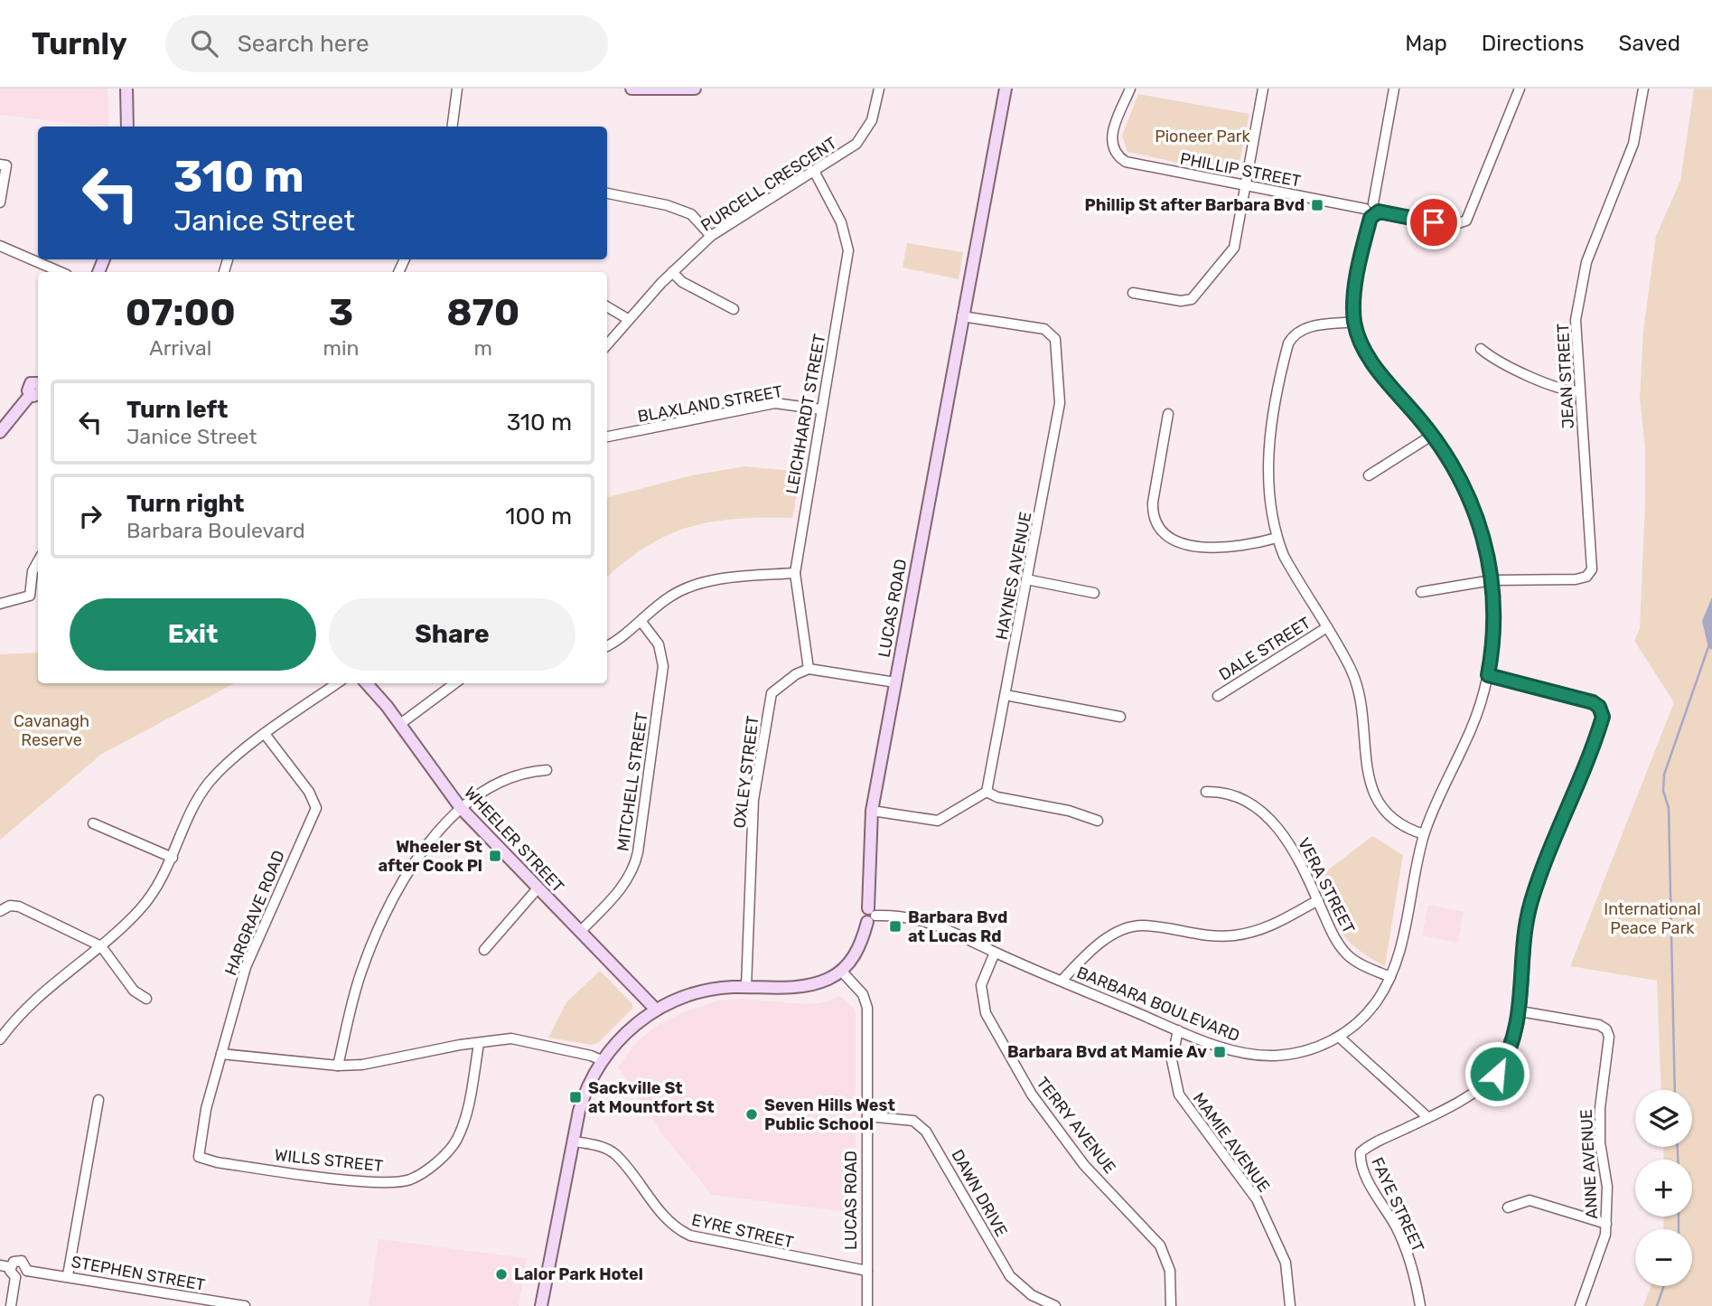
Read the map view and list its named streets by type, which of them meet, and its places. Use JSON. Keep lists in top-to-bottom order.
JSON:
{
  "streets": {
    "street": [
      "PHILLIP STREET",
      "PURCELL CRESCENT",
      "JEAN STREET",
      "BLAXLAND STREET",
      "LEICHHARDT STREET",
      "HAYNES AVENUE",
      "LUCAS ROAD",
      "DALE STREET",
      "OXLEY STREET",
      "MITCHELL STREET",
      "WHEELER STREET",
      "VERA STREET",
      "HARGRAVE ROAD",
      "BARBARA BOULEVARD",
      "TERRY AVENUE",
      "MAMIE AVENUE",
      "WILLS STREET",
      "ANNE AVENUE",
      "DAWN DRIVE",
      "FAYE STREET",
      "EYRE STREET",
      "STEPHEN STREET"
    ]
  },
  "crossings": [
    ["PHILLIP STREET", "BARBARA BOULEVARD"],
    ["PURCELL CRESCENT", "LEICHHARDT STREET"],
    ["JEAN STREET", "BARBARA BOULEVARD"],
    ["BLAXLAND STREET", "LEICHHARDT STREET"],
    ["LEICHHARDT STREET", "OXLEY STREET"],
    ["HAYNES AVENUE", "LUCAS ROAD"],
    ["LUCAS ROAD", "BARBARA BOULEVARD"],
    ["LUCAS ROAD", "DAWN DRIVE"],
    ["LUCAS ROAD", "EYRE STREET"],
    ["MITCHELL STREET", "WHEELER STREET"],
    ["VERA STREET", "BARBARA BOULEVARD"],
    ["HARGRAVE ROAD", "WILLS STREET"],
    ["BARBARA BOULEVARD", "TERRY AVENUE"],
    ["BARBARA BOULEVARD", "MAMIE AVENUE"]
  ],
  "parks": ["Pioneer Park", "Cavanagh Reserve", "International Peace Park"],
  "places": {
    "transit": [
      "Phillip St after Barbara Bvd",
      "Wheeler St after Cook Pl",
      "Barbara Bvd at Lucas Rd",
      "Barbara Bvd at Mamie Av",
      "Sackville St at Mountfort St"
    ],
    "other": ["Seven Hills West Public School", "Lalor Park Hotel"]
  },
  "page": {
    "header": "Turnly",
    "search": "Search here",
    "nav": ["Map", "Directions", "Saved"],
    "turn": ["310 m", "Janice Street"],
    "eta": [
      "07:00",
      "Arrival",
      "3",
      "min",
      "870",
      "m"
    ],
    "list": [
      {
        "name": "Turn left",
        "note": "Janice Street",
        "value": "310 m"
      },
      {
        "name": "Turn right",
        "note": "Barbara Boulevard",
        "value": "100 m"
      }
    ],
    "buttons": ["Exit", "Share"],
    "map_buttons": ["+", "−"]
  }
}
